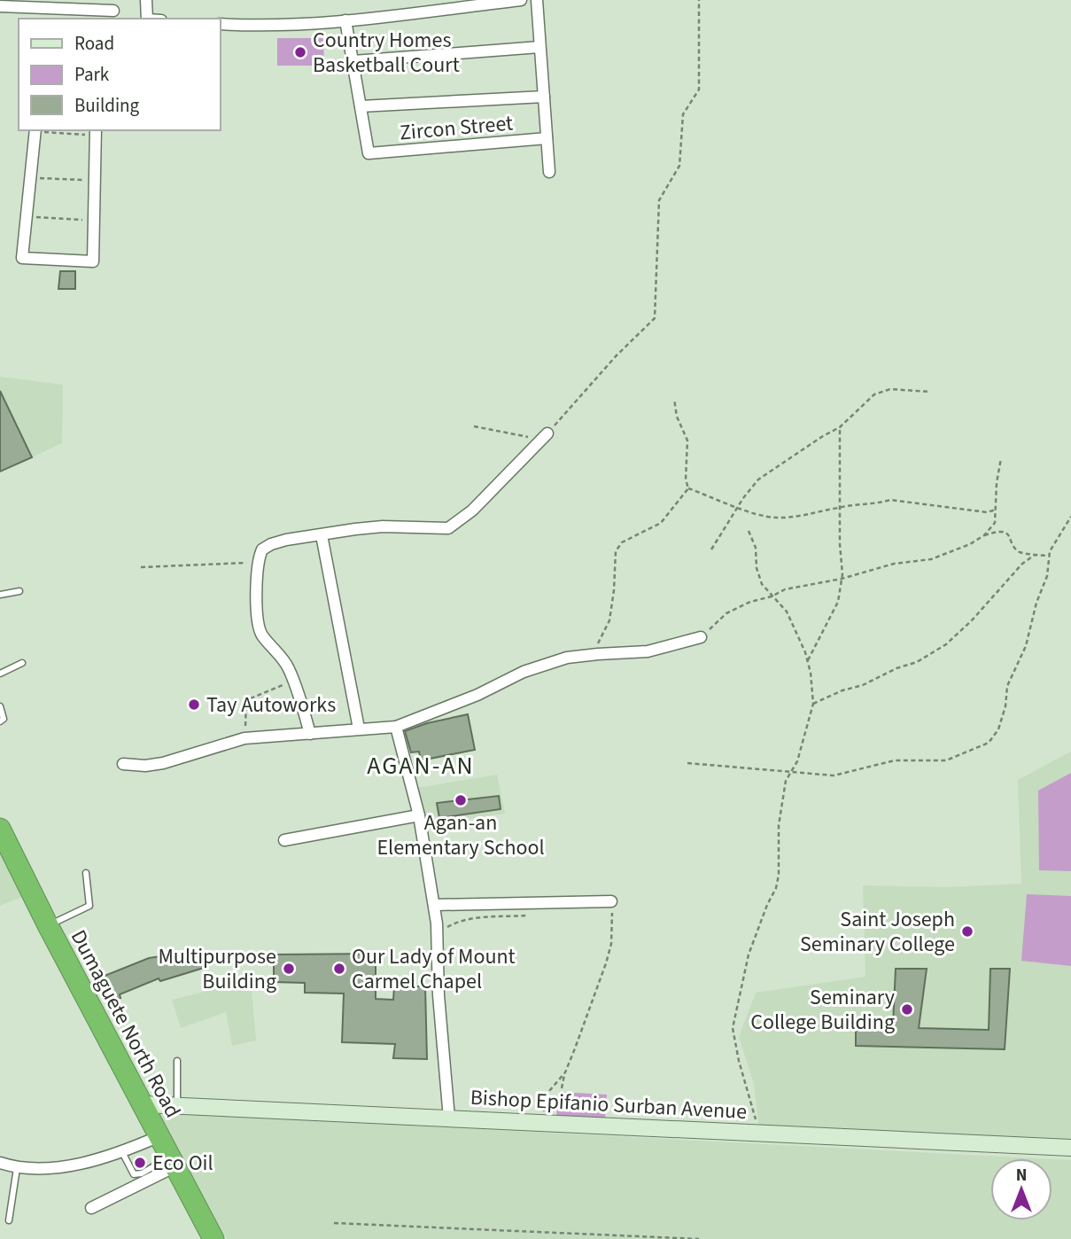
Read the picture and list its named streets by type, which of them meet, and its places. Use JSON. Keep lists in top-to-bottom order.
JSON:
{
  "streets": {
    "highway": ["Dumaguete North Road"],
    "street": ["Zircon Street", "Bishop Epifanio Surban Avenue"]
  },
  "crossings": [
    ["Dumaguete North Road", "Bishop Epifanio Surban Avenue"]
  ],
  "districts": ["AGAN-AN"],
  "places": [
    "Country Homes Basketball Court",
    "Tay Autoworks",
    "Agan-an Elementary School",
    "Saint Joseph Seminary College",
    "Multipurpose Building",
    "Our Lady of Mount Carmel Chapel",
    "Seminary College Building",
    "Eco Oil"
  ],
  "legend": ["Road", "Park", "Building"],
  "north": "top"
}
